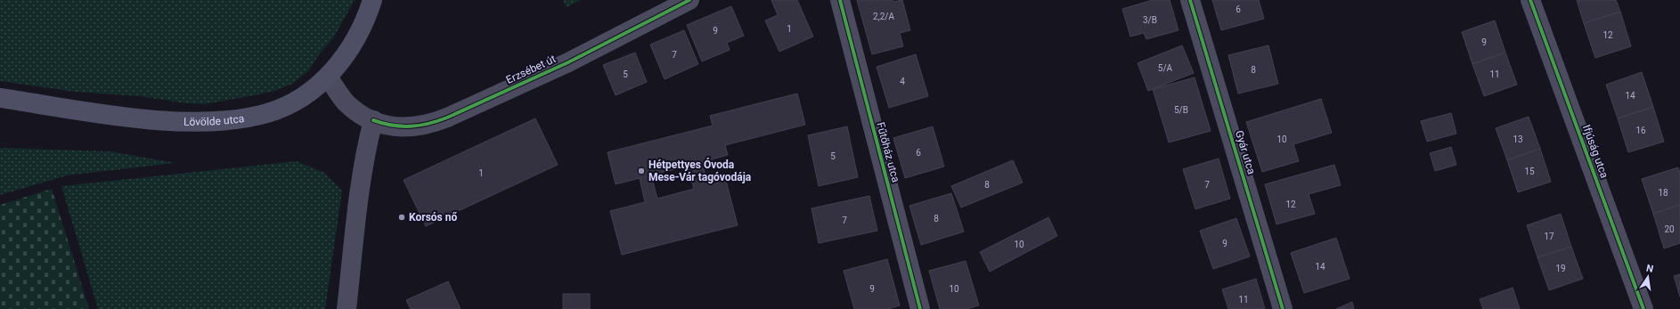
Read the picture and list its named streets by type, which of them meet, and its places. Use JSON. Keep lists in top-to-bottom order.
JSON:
{
  "streets": {
    "main road": ["Lövölde utca"],
    "street": [
      "Erzsébet út",
      "Ifjúság utca",
      "Fűtőház utca",
      "Gyár utca"
    ]
  },
  "crossings": [
    ["Erzsébet út", "Lövölde utca"]
  ],
  "places": ["Hétpettyes Óvoda Mese-Vár tagóvodája", "Korsós nő"],
  "house_numbers": [
    "6",
    "2,2/A",
    "3/B",
    "1",
    "9",
    "12",
    "9",
    "7",
    "5/A",
    "8",
    "5",
    "11",
    "4",
    "14",
    "5/B",
    "16",
    "10",
    "13",
    "6",
    "5",
    "15",
    "1",
    "8",
    "7",
    "18",
    "12",
    "8",
    "7",
    "20",
    "17",
    "9",
    "10",
    "14",
    "19",
    "9",
    "10",
    "11"
  ],
  "north": "top"
}
